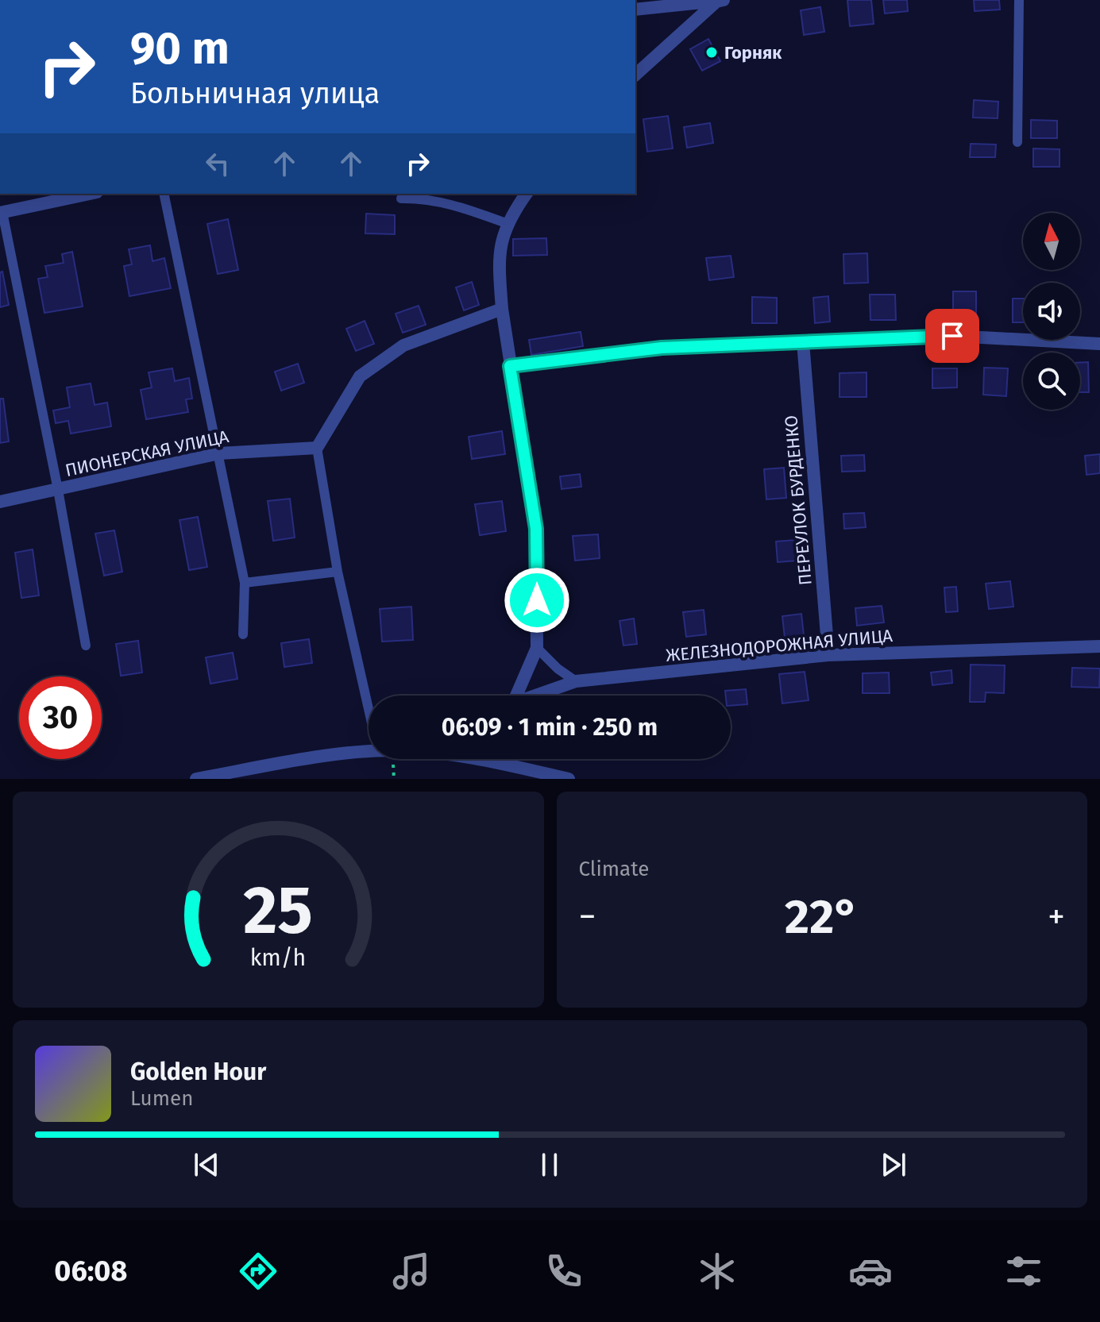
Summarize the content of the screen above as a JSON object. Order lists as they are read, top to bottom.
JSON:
{
  "streets": {
    "street": ["ПИОНЕРСКАЯ УЛИЦА", "ПЕРЕУЛОК БУРДЕНКО", "ЖЕЛЕЗНОДОРОЖНАЯ УЛИЦА"]
  },
  "crossings": [
    ["ПЕРЕУЛОК БУРДЕНКО", "ЖЕЛЕЗНОДОРОЖНАЯ УЛИЦА"]
  ],
  "places": ["Горняк"],
  "north": "top",
  "page": {
    "turn": ["90 m", "Больничная улица"],
    "limit": "30",
    "trip": "06:09 · 1 min · 250 m",
    "tile": "Climate",
    "heat": ["−", "22°", "+"],
    "song": ["Golden Hour", "Lumen"],
    "tabs": "06:08",
    "gauge": ["25", "km/h"]
  }
}
